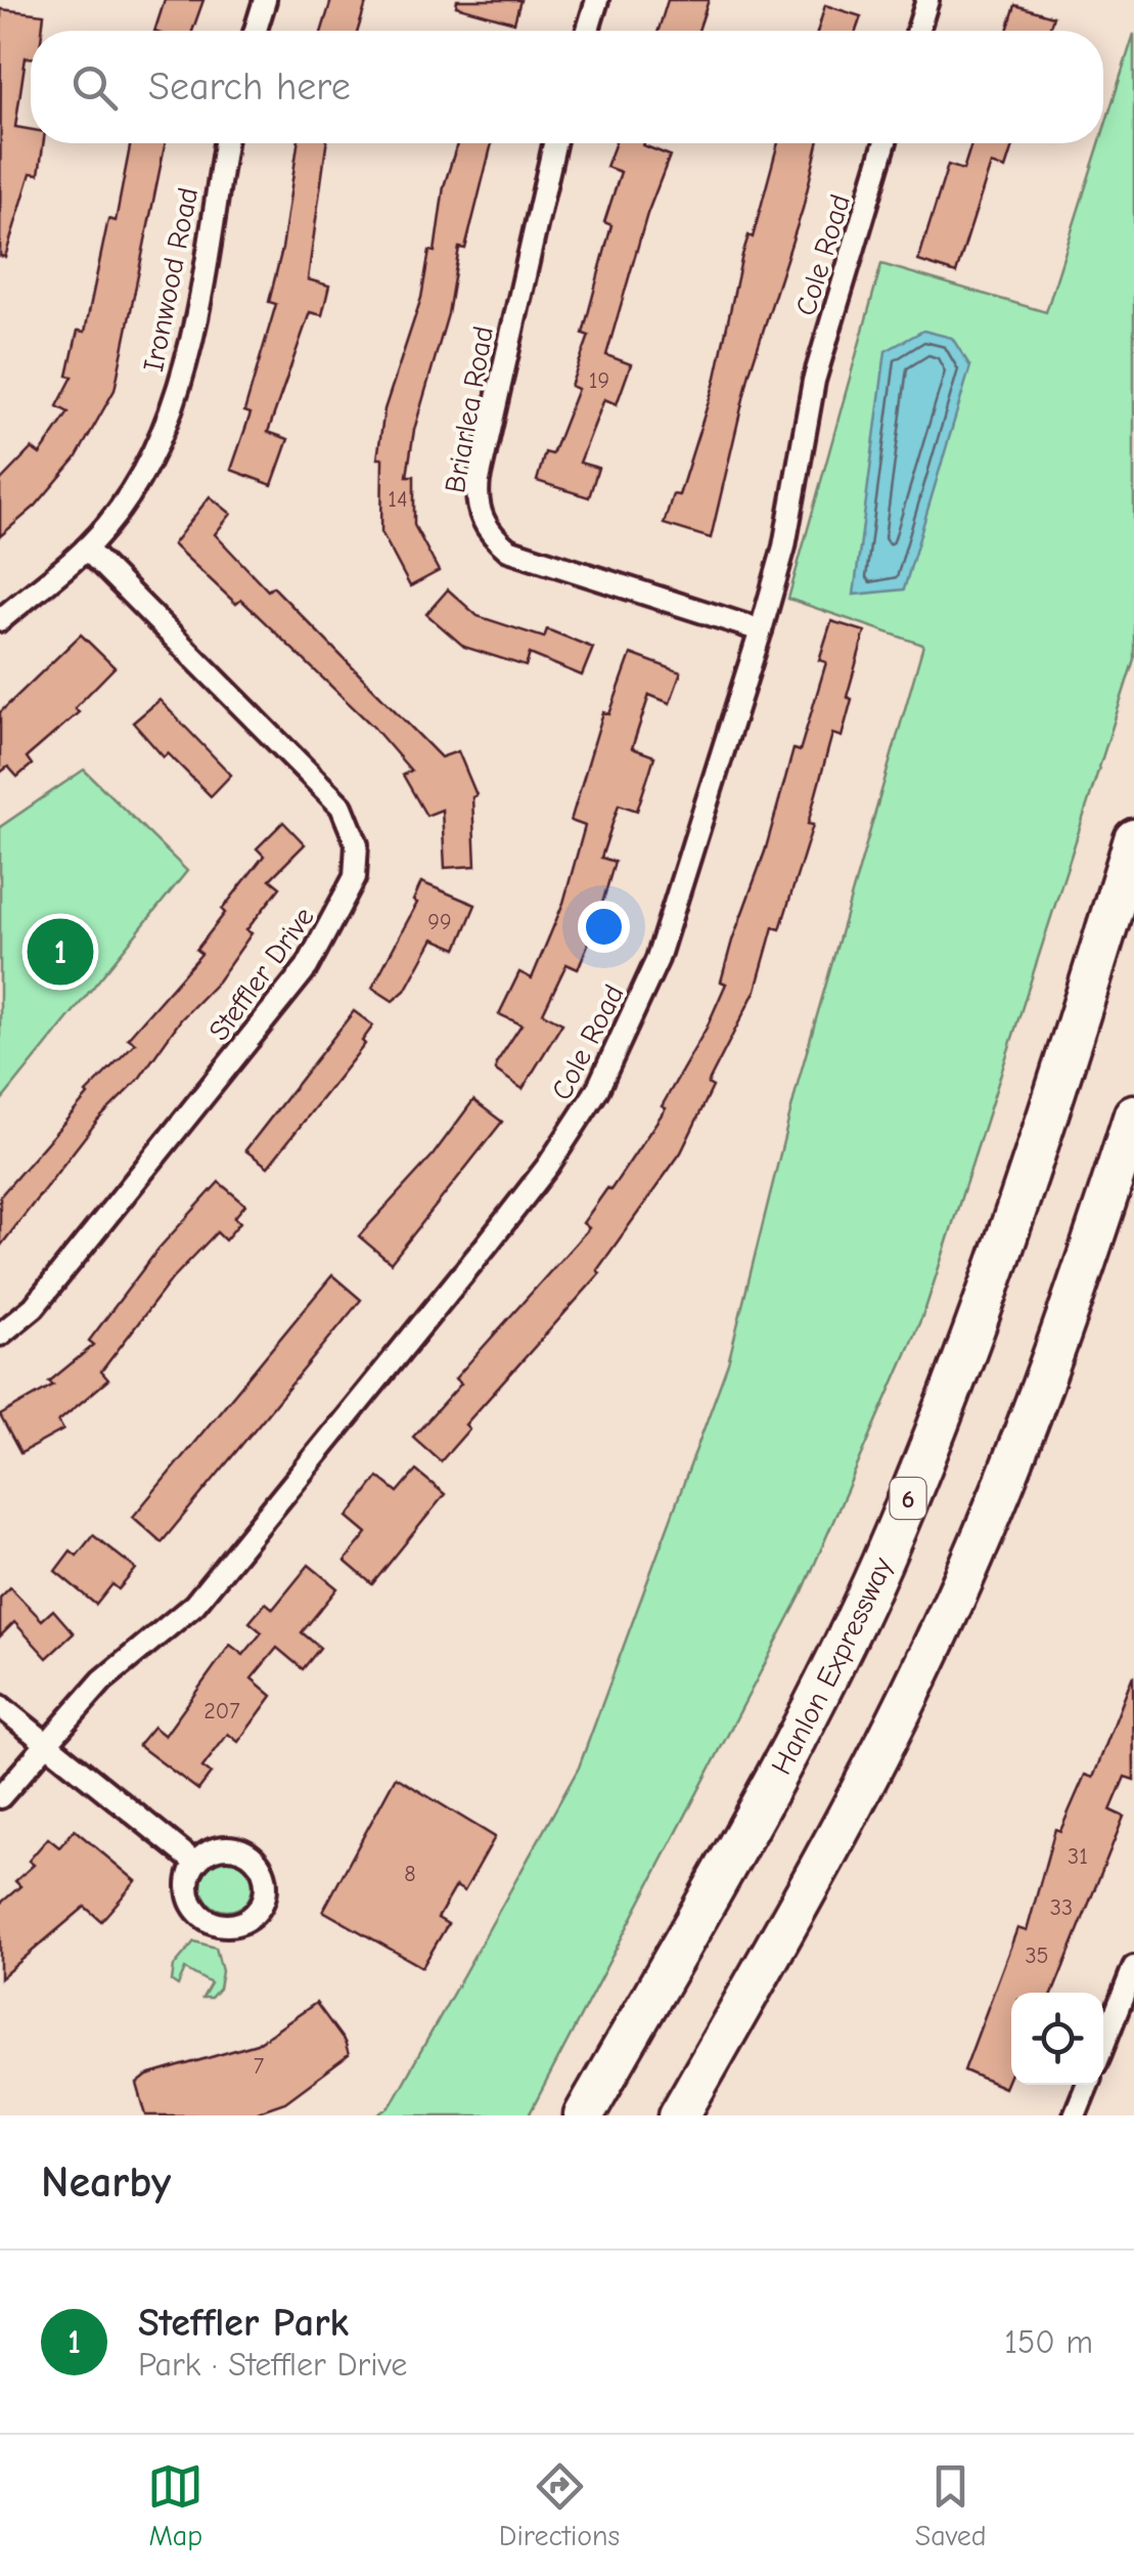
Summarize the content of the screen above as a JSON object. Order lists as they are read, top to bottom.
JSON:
{
  "streets": {
    "highway": ["6", "Hanlon Expressway"],
    "street": [
      "Cole Road",
      "Ironwood Road",
      "Briarlea Road",
      "Steffler Drive"
    ]
  },
  "crossings": [
    ["Cole Road", "Briarlea Road"],
    ["Ironwood Road", "Steffler Drive"]
  ],
  "house_numbers": [
    "19",
    "14",
    "99",
    "207",
    "31",
    "8",
    "33",
    "35",
    "7"
  ],
  "page": {
    "search": "Search here",
    "pins": "1",
    "heading": "Nearby",
    "list": [
      {
        "mark": "1",
        "name": "Steffler Park",
        "note": "Park · Steffler Drive",
        "value": "150 m"
      }
    ],
    "nav": ["Map", "Directions", "Saved"]
  }
}
